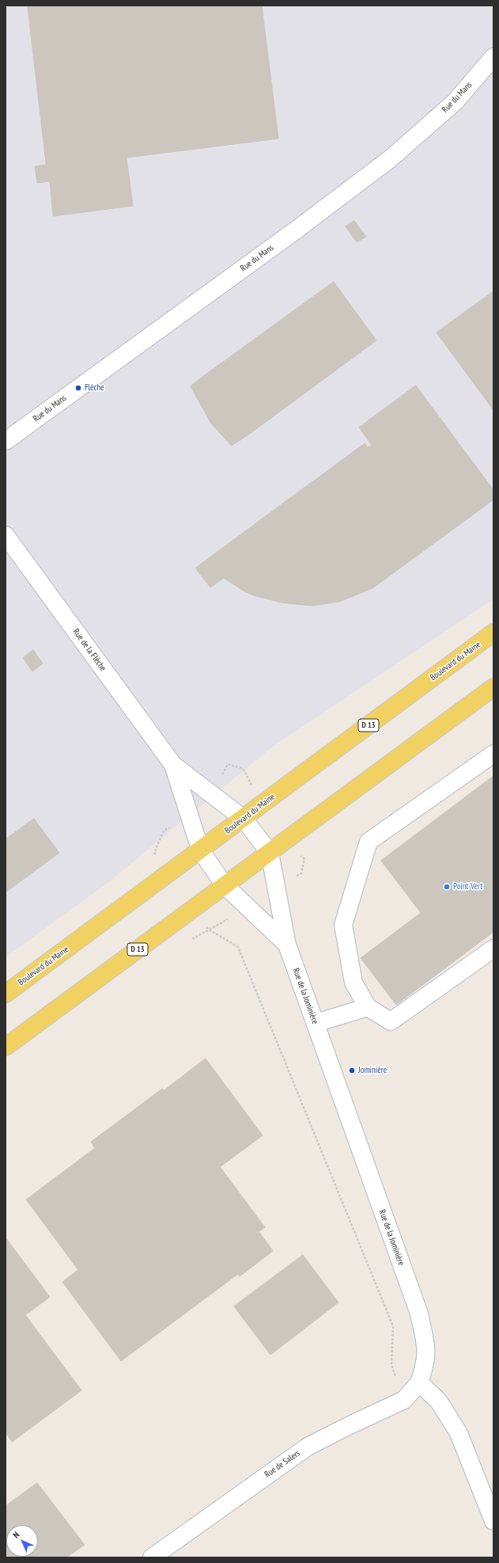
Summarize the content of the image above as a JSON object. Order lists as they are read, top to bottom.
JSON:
{
  "streets": {
    "main road": ["Boulevard du Maine", "D 13"],
    "street": [
      "Rue du Mans",
      "Rue de la Flèche",
      "Rue de la Jominière",
      "Rue de Salers"
    ]
  },
  "crossings": [
    ["D 13", "Rue de la Jominière"],
    ["Rue de la Jominière", "Rue de Salers"]
  ],
  "places": ["Flèche", "Point Vert", "Jominière"],
  "north": "top left"
}
